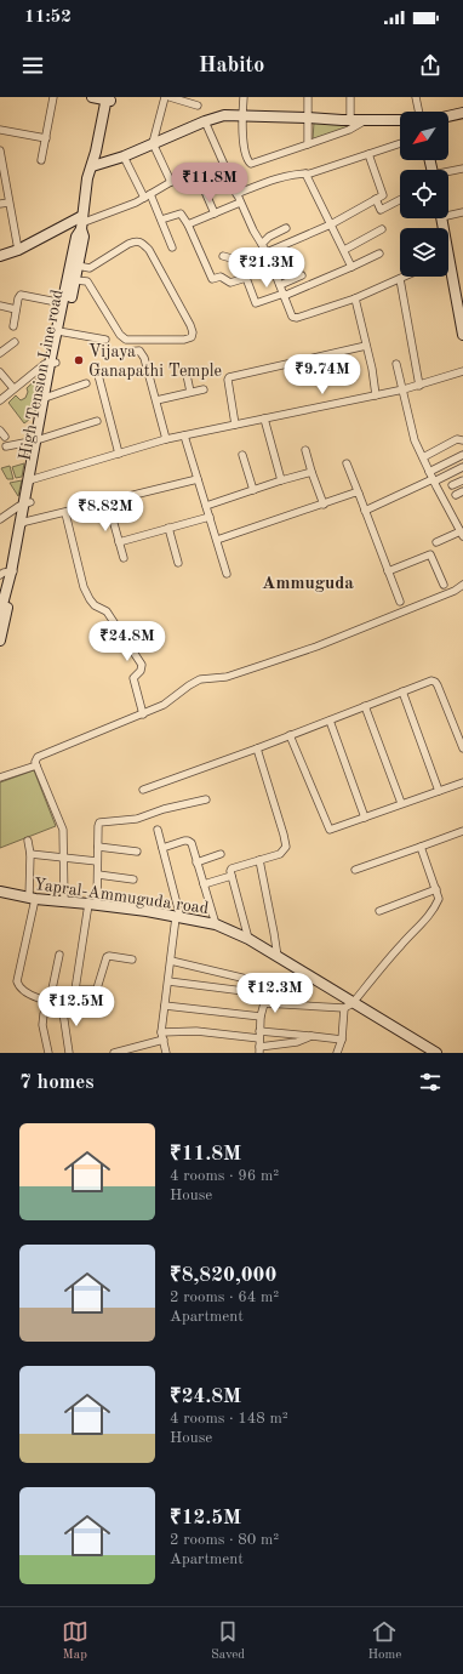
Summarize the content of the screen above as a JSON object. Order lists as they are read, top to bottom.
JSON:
{
  "streets": {
    "street": ["High Tension Line road", "Yapral-Ammuguda road"]
  },
  "districts": ["Ammuguda"],
  "places": ["Vijaya Ganapathi Temple"],
  "north": "bottom left",
  "page": {
    "status": "11:52",
    "header": "Habito",
    "price": [
      "₹11.8M",
      "₹21.3M",
      "₹9.74M",
      "₹8.82M",
      "₹24.8M",
      "₹12.3M",
      "₹12.5M"
    ],
    "heading": "7 homes",
    "list": [
      {
        "name": "₹11.8M",
        "note": "4 rooms · 96 m² · House"
      },
      {
        "name": "₹8,820,000",
        "note": "2 rooms · 64 m² · Apartment"
      },
      {
        "name": "₹24.8M",
        "note": "4 rooms · 148 m² · House"
      },
      {
        "name": "₹12.5M",
        "note": "2 rooms · 80 m² · Apartment"
      }
    ],
    "tabs": ["Map", "Saved", "Home"]
  }
}
